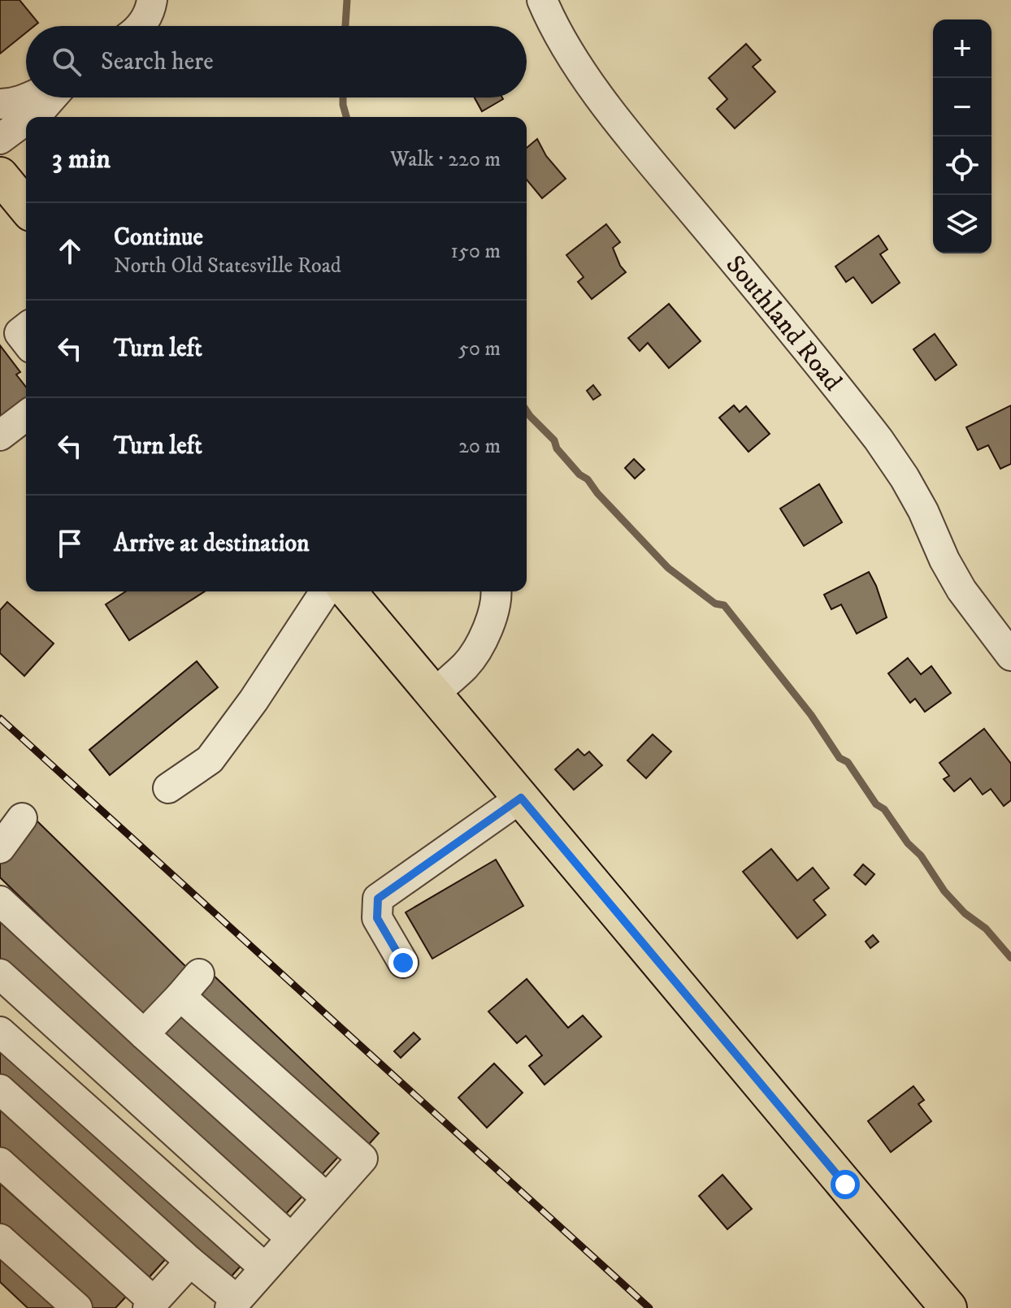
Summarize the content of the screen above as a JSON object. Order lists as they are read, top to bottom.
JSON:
{
  "streets": {
    "street": ["Southland Road"]
  },
  "page": {
    "map_buttons": ["+", "−"],
    "search": "Search here",
    "heading": ["3 min", "Walk · 220 m"],
    "list": [
      ["Continue", "North Old Statesville Road", "150 m"],
      ["Turn left", "50 m"],
      ["Turn left", "20 m"],
      "Arrive at destination"
    ]
  }
}
